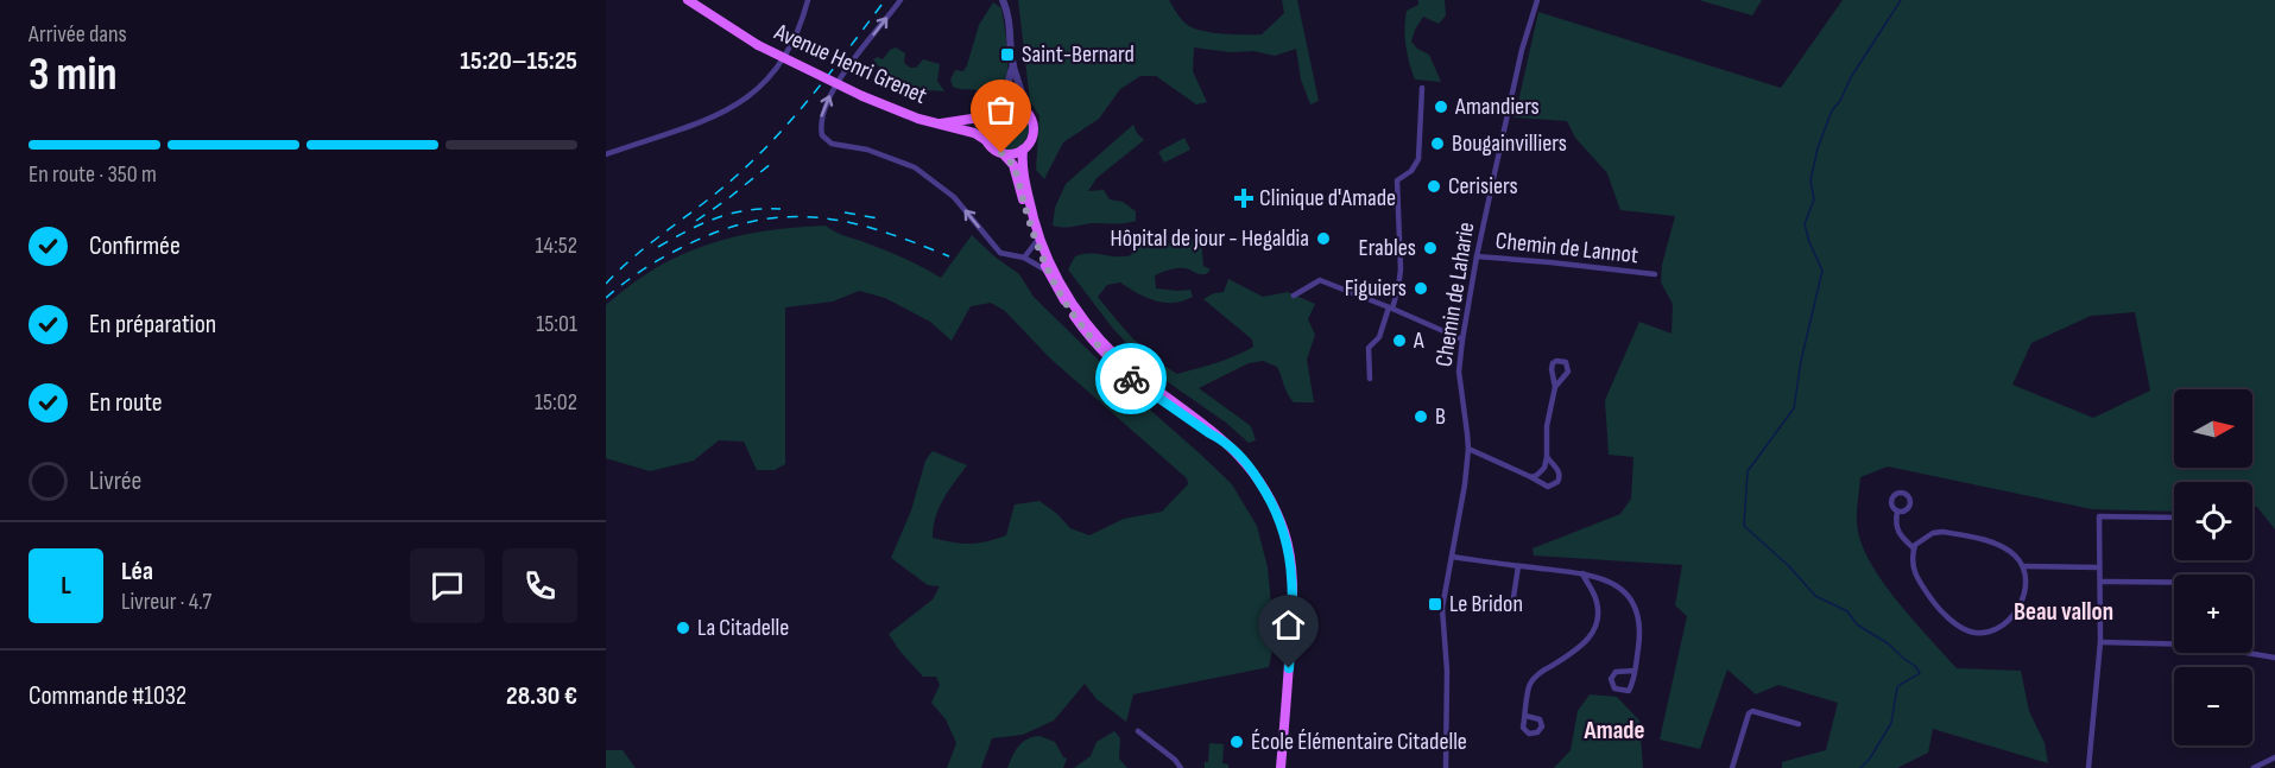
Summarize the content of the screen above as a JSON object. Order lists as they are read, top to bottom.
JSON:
{
  "streets": {
    "main road": ["Avenue Henri Grenet"],
    "street": ["Chemin de Lannot", "Chemin de Laharie"]
  },
  "crossings": [
    ["Chemin de Lannot", "Chemin de Laharie"]
  ],
  "districts": ["Beau vallon", "Amade"],
  "places": {
    "transit": ["Saint-Bernard", "Le Bridon"],
    "other": [
      "Amandiers",
      "Bougainvilliers",
      "Cerisiers",
      "Hôpital de jour - Hegaldia",
      "Erables",
      "Figuiers",
      "A",
      "B",
      "La Citadelle",
      "École Élémentaire Citadelle"
    ],
    "health": ["Clinique d'Amade"]
  },
  "north": "right",
  "page": {
    "heading": ["3 min", "Arrivée dans", "15:20–15:25"],
    "panel": [
      "Léa",
      "Livreur · 4.7",
      "Commande #1032",
      "28.30 €"
    ],
    "bar": "En route · 350 m",
    "list": [
      ["Confirmée", "14:52"],
      ["En préparation", "15:01"],
      ["En route", "15:02"],
      "Livrée"
    ],
    "map_buttons": ["+", "−"],
    "round": "L"
  }
}
